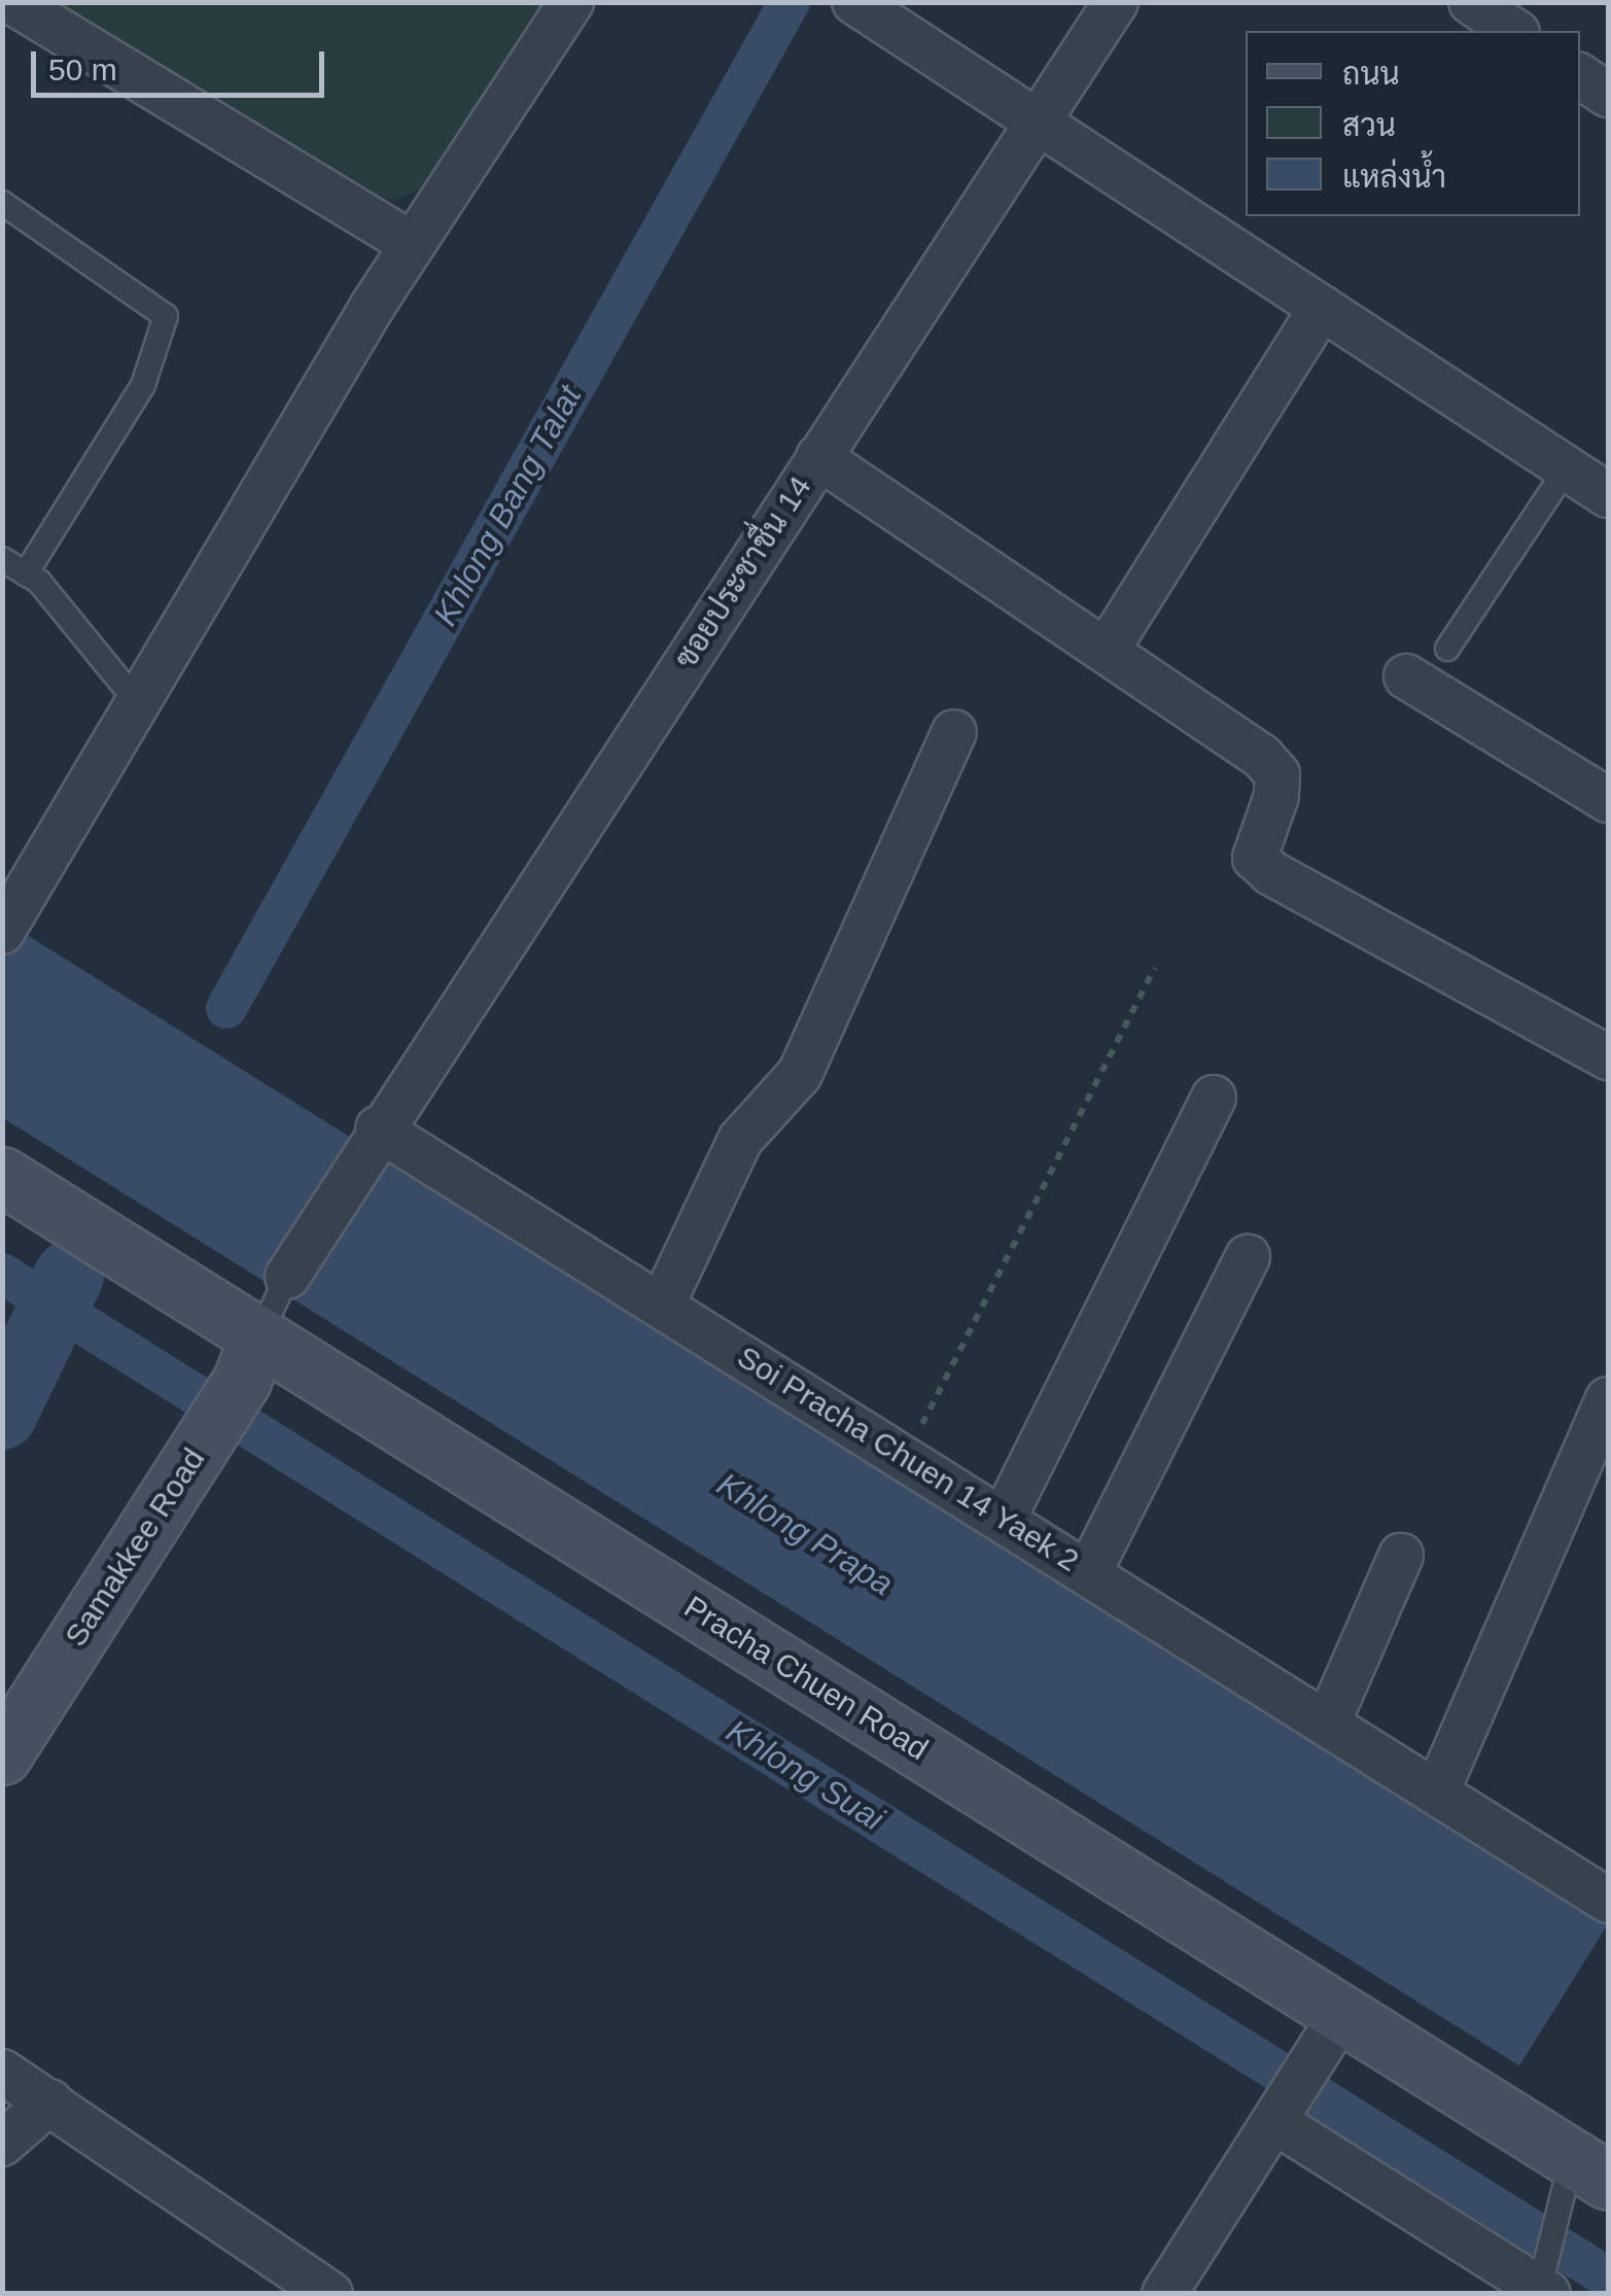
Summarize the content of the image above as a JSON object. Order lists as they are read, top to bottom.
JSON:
{
  "streets": {
    "main road": ["Samakkee Road", "Pracha Chuen Road"],
    "street": ["ซอยประชาชื่น 14", "Soi Pracha Chuen 14 Yaek 2"]
  },
  "crossings": [
    ["ซอยประชาชื่น 14", "Soi Pracha Chuen 14 Yaek 2"],
    ["Samakkee Road", "Pracha Chuen Road"]
  ],
  "water": ["Khlong Bang Talat", "Khlong Prapa", "Khlong Suai"],
  "legend": ["ถนน", "สวน", "แหล่งน้ำ"],
  "scale_bar": "50 m"
}
